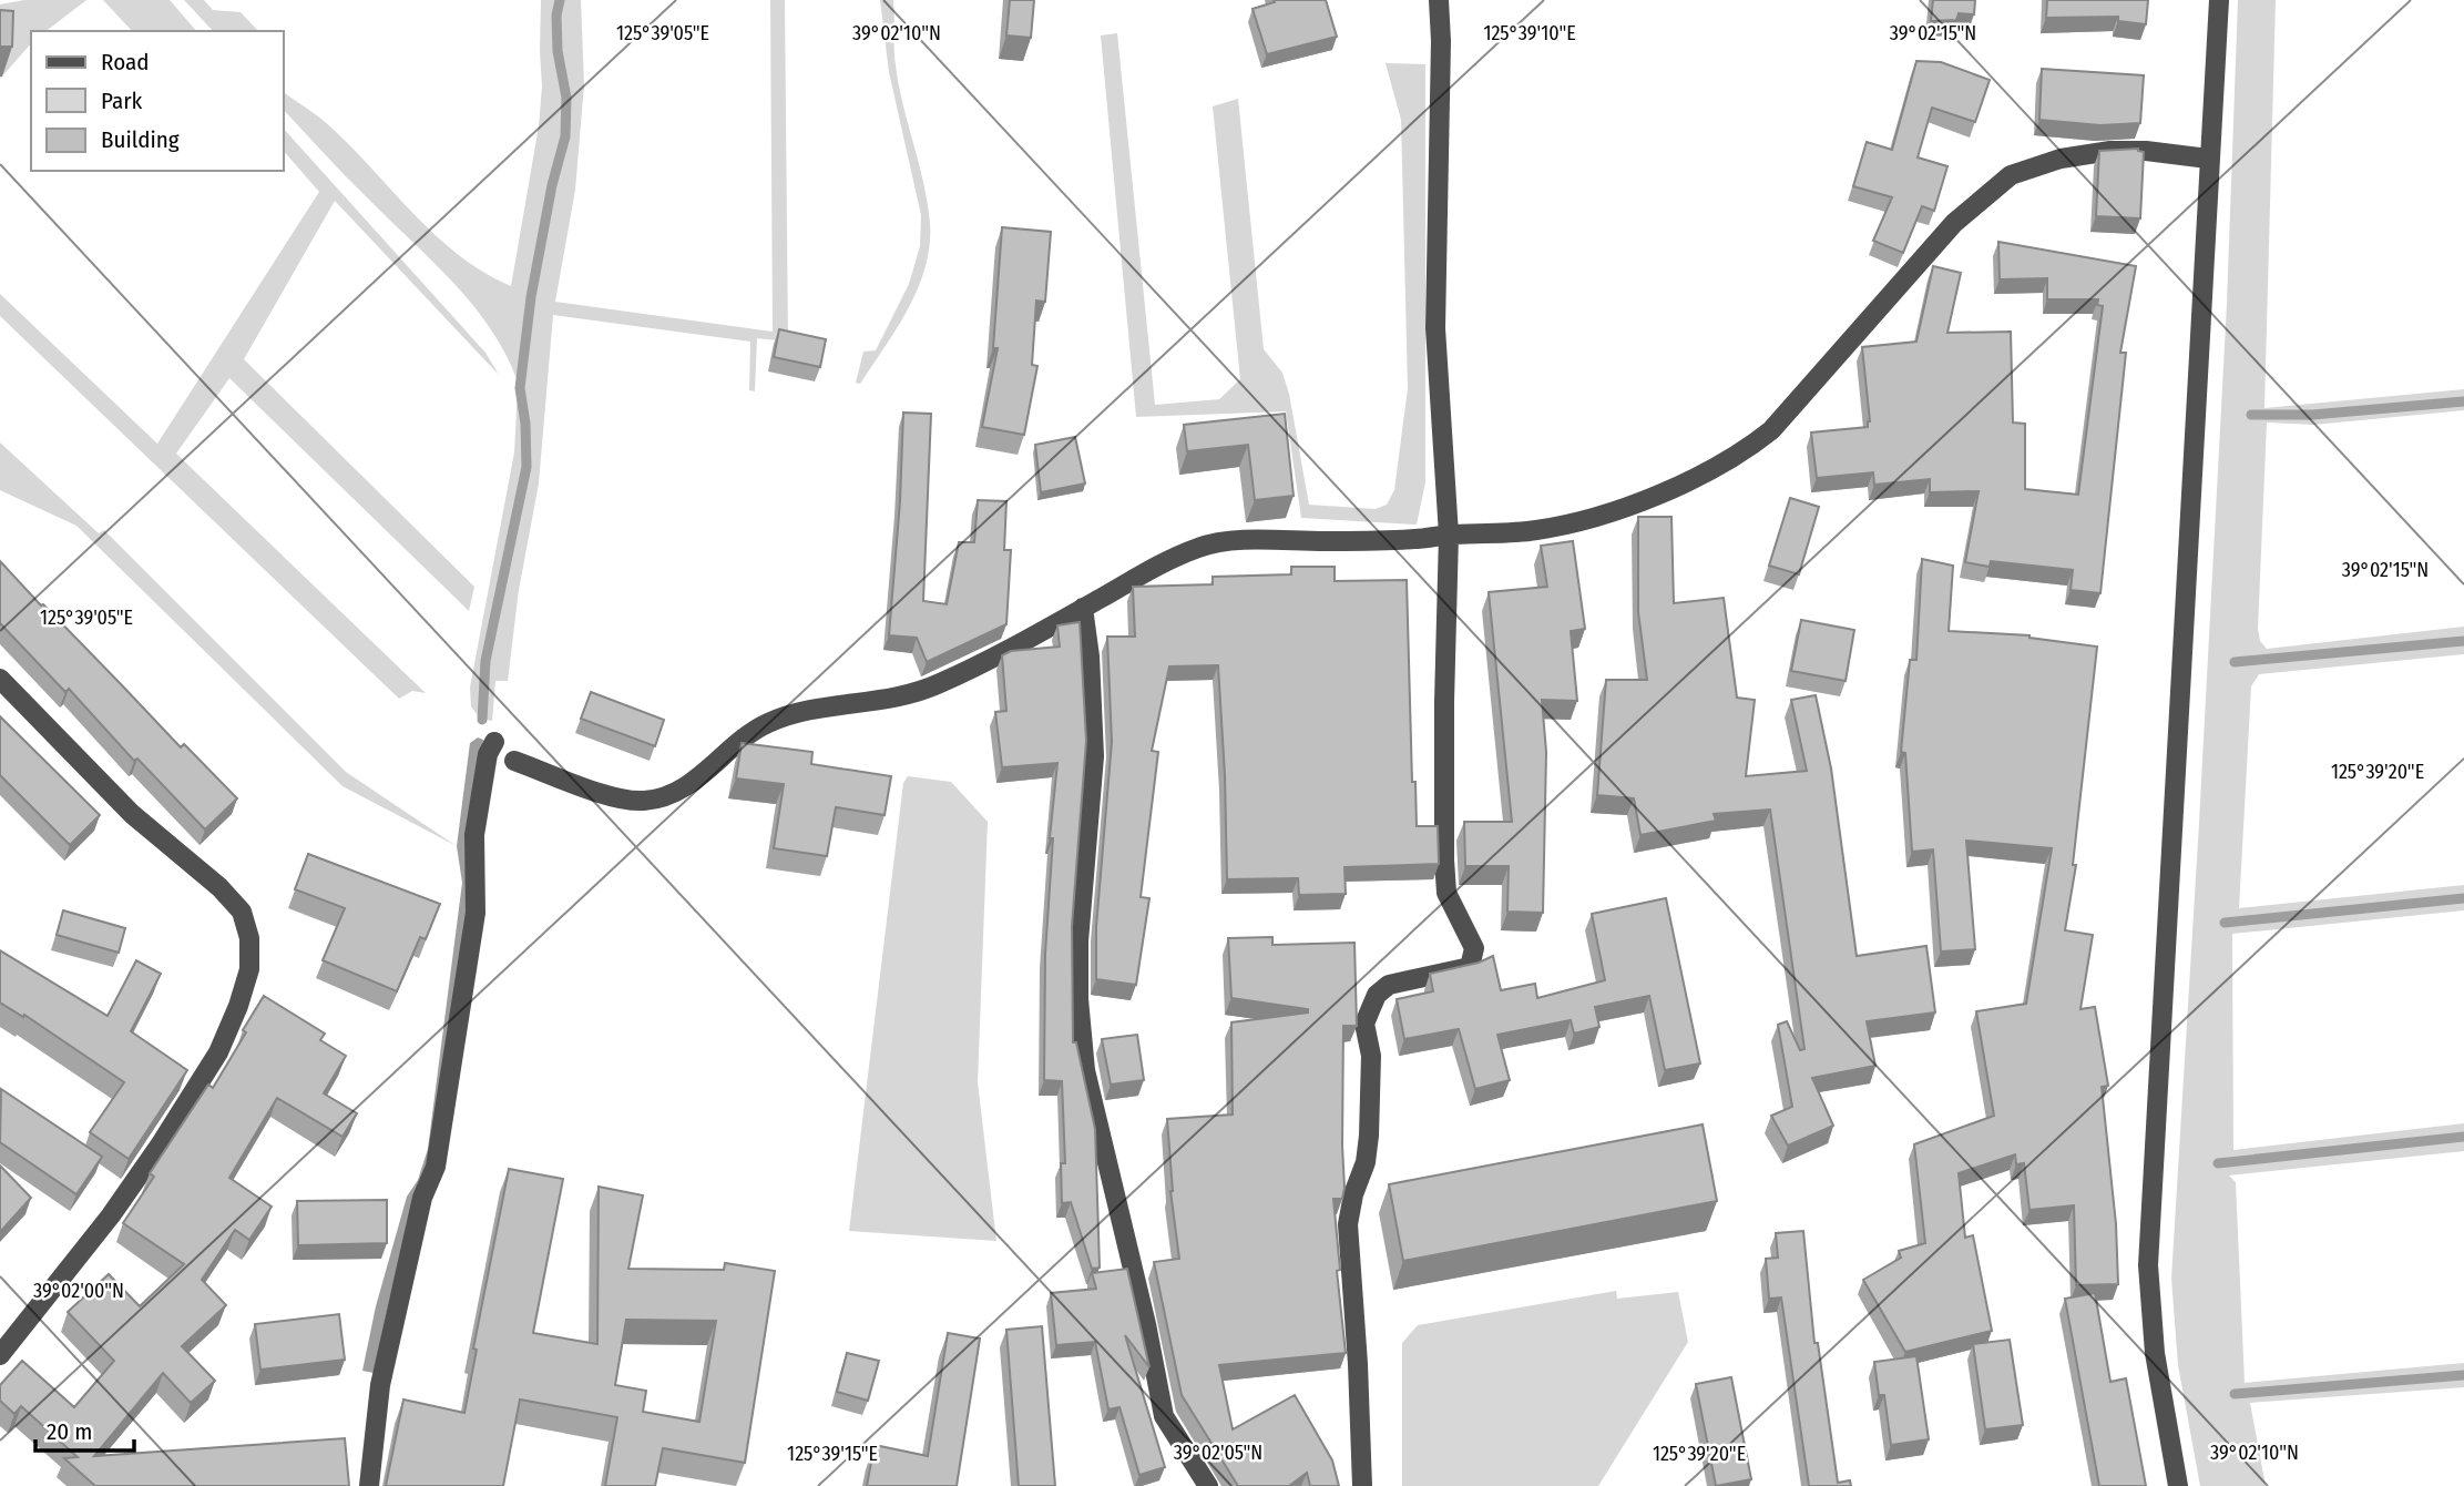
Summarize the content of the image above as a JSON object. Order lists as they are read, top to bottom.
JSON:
{
  "legend": ["Road", "Park", "Building"],
  "scale_bar": "20 m",
  "coordinates": [
    "125°39'05\"E",
    "125°39'10\"E",
    "39°02'15\"N",
    "39°02'10\"N",
    "125°39'20\"E",
    "39°02'00\"N",
    "39°02'05\"N",
    "125°39'15\"E"
  ]
}
